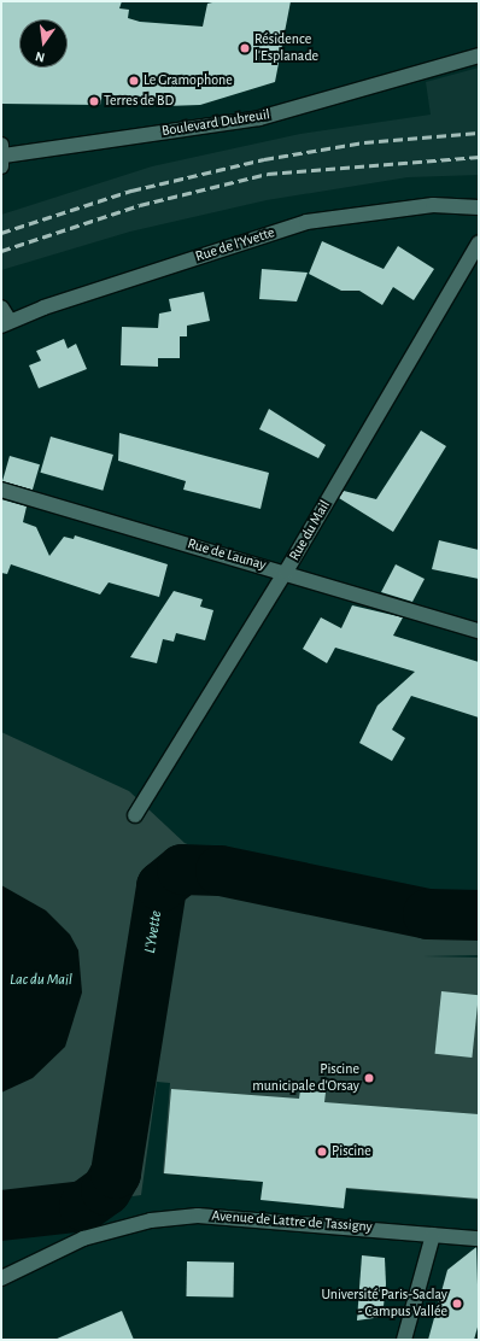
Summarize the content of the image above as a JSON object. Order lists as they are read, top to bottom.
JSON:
{
  "streets": {
    "street": [
      "Boulevard Dubreuil",
      "Rue de l'Yvette",
      "Rue du Mail",
      "Rue de Launay",
      "Avenue de Lattre de Tassigny"
    ]
  },
  "crossings": [
    ["Rue du Mail", "Rue de Launay"]
  ],
  "water": ["L'Yvette", "Lac du Mail"],
  "places": [
    "Résidence l'Esplanade",
    "Le Gramophone",
    "Terres de BD",
    "Piscine municipale d'Orsay",
    "Piscine",
    "Université Paris-Saclay - Campus Vallée"
  ],
  "north": "bottom"
}
